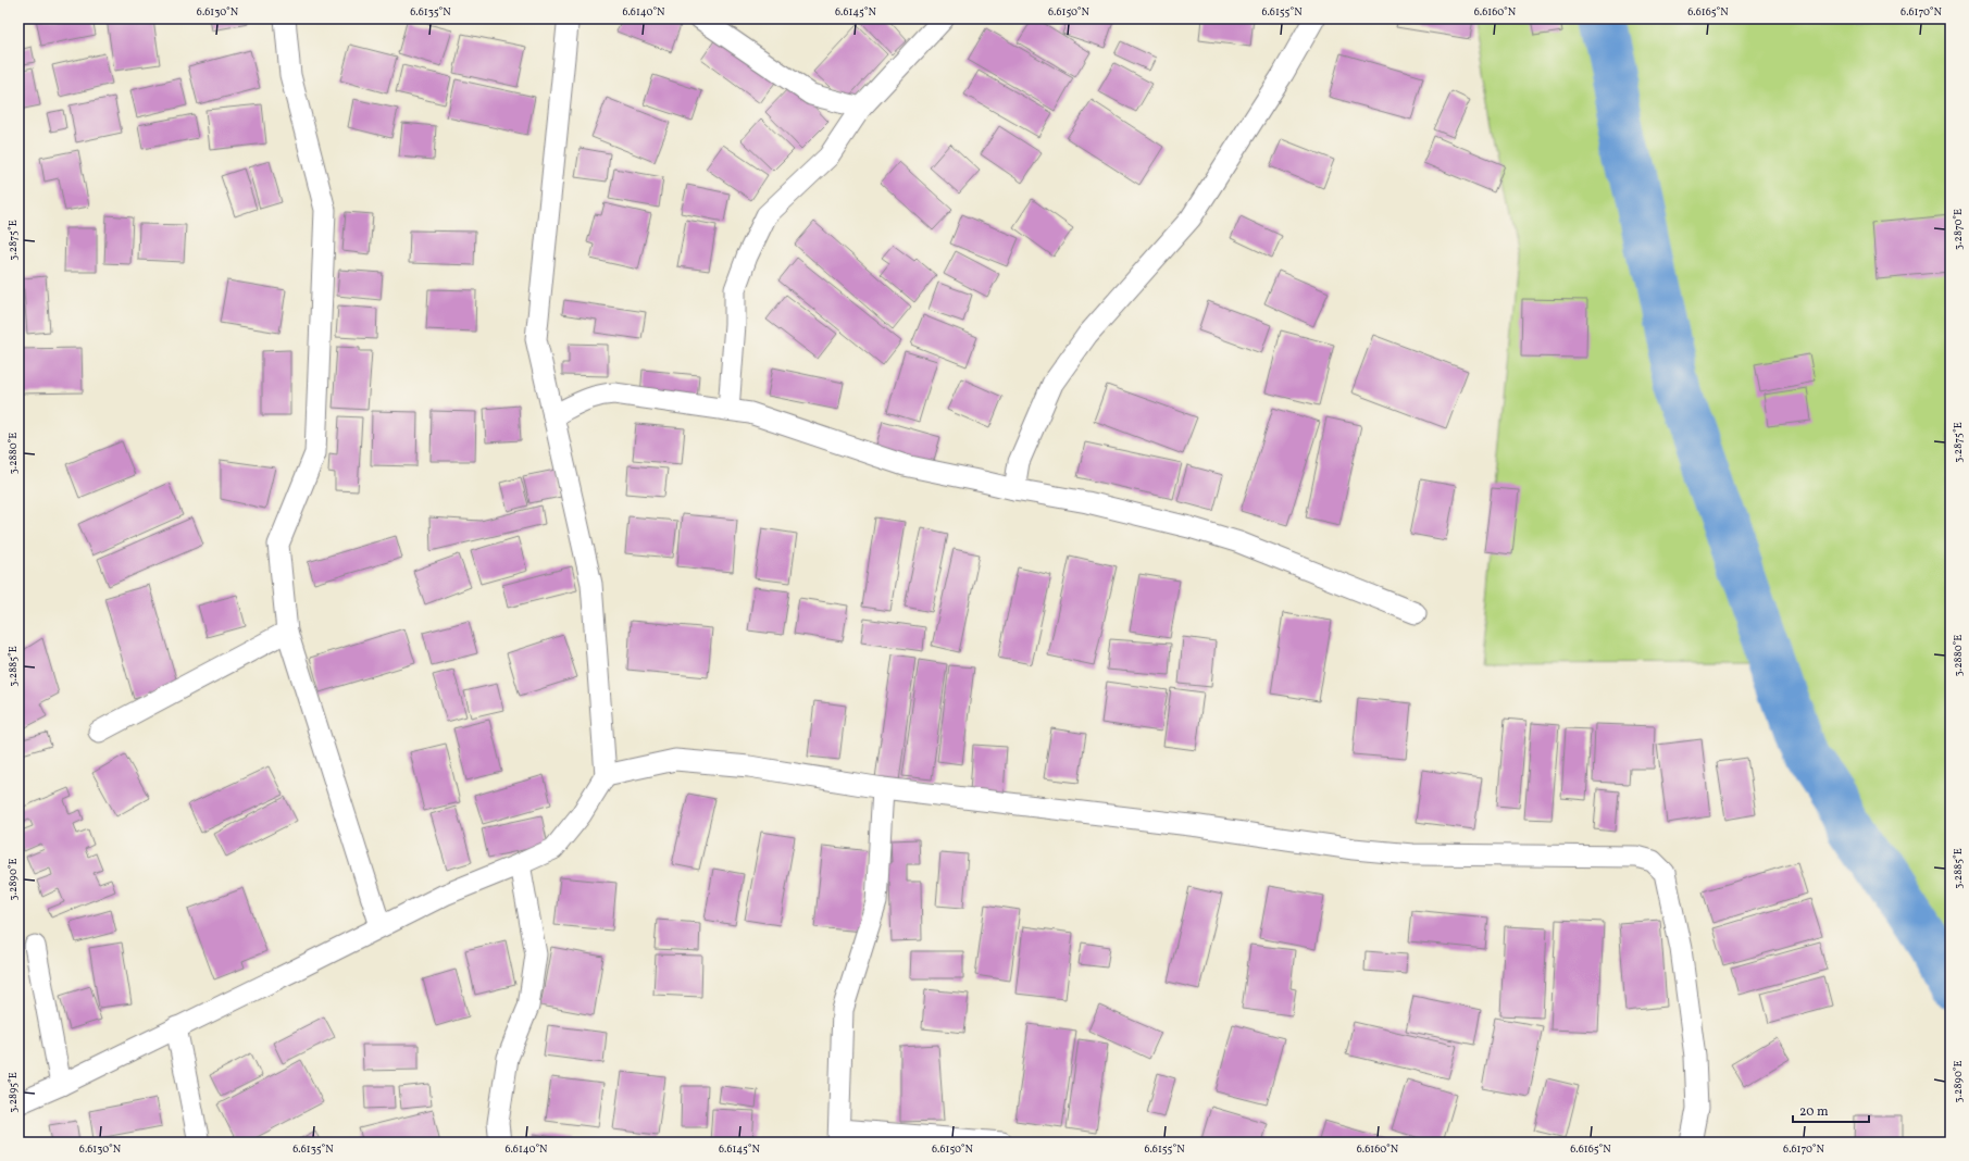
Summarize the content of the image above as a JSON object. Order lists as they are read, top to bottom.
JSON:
{
  "scale_bar": "20 m",
  "coordinates": [
    "6.6130°N",
    "6.6135°N",
    "6.6140°N",
    "6.6145°N",
    "6.6150°N",
    "6.6155°N",
    "6.6160°N",
    "6.6165°N",
    "6.6170°N",
    "3.2870°E",
    "3.2875°E",
    "3.2880°E",
    "3.2885°E",
    "3.2890°E",
    "3.2895°E"
  ]
}
